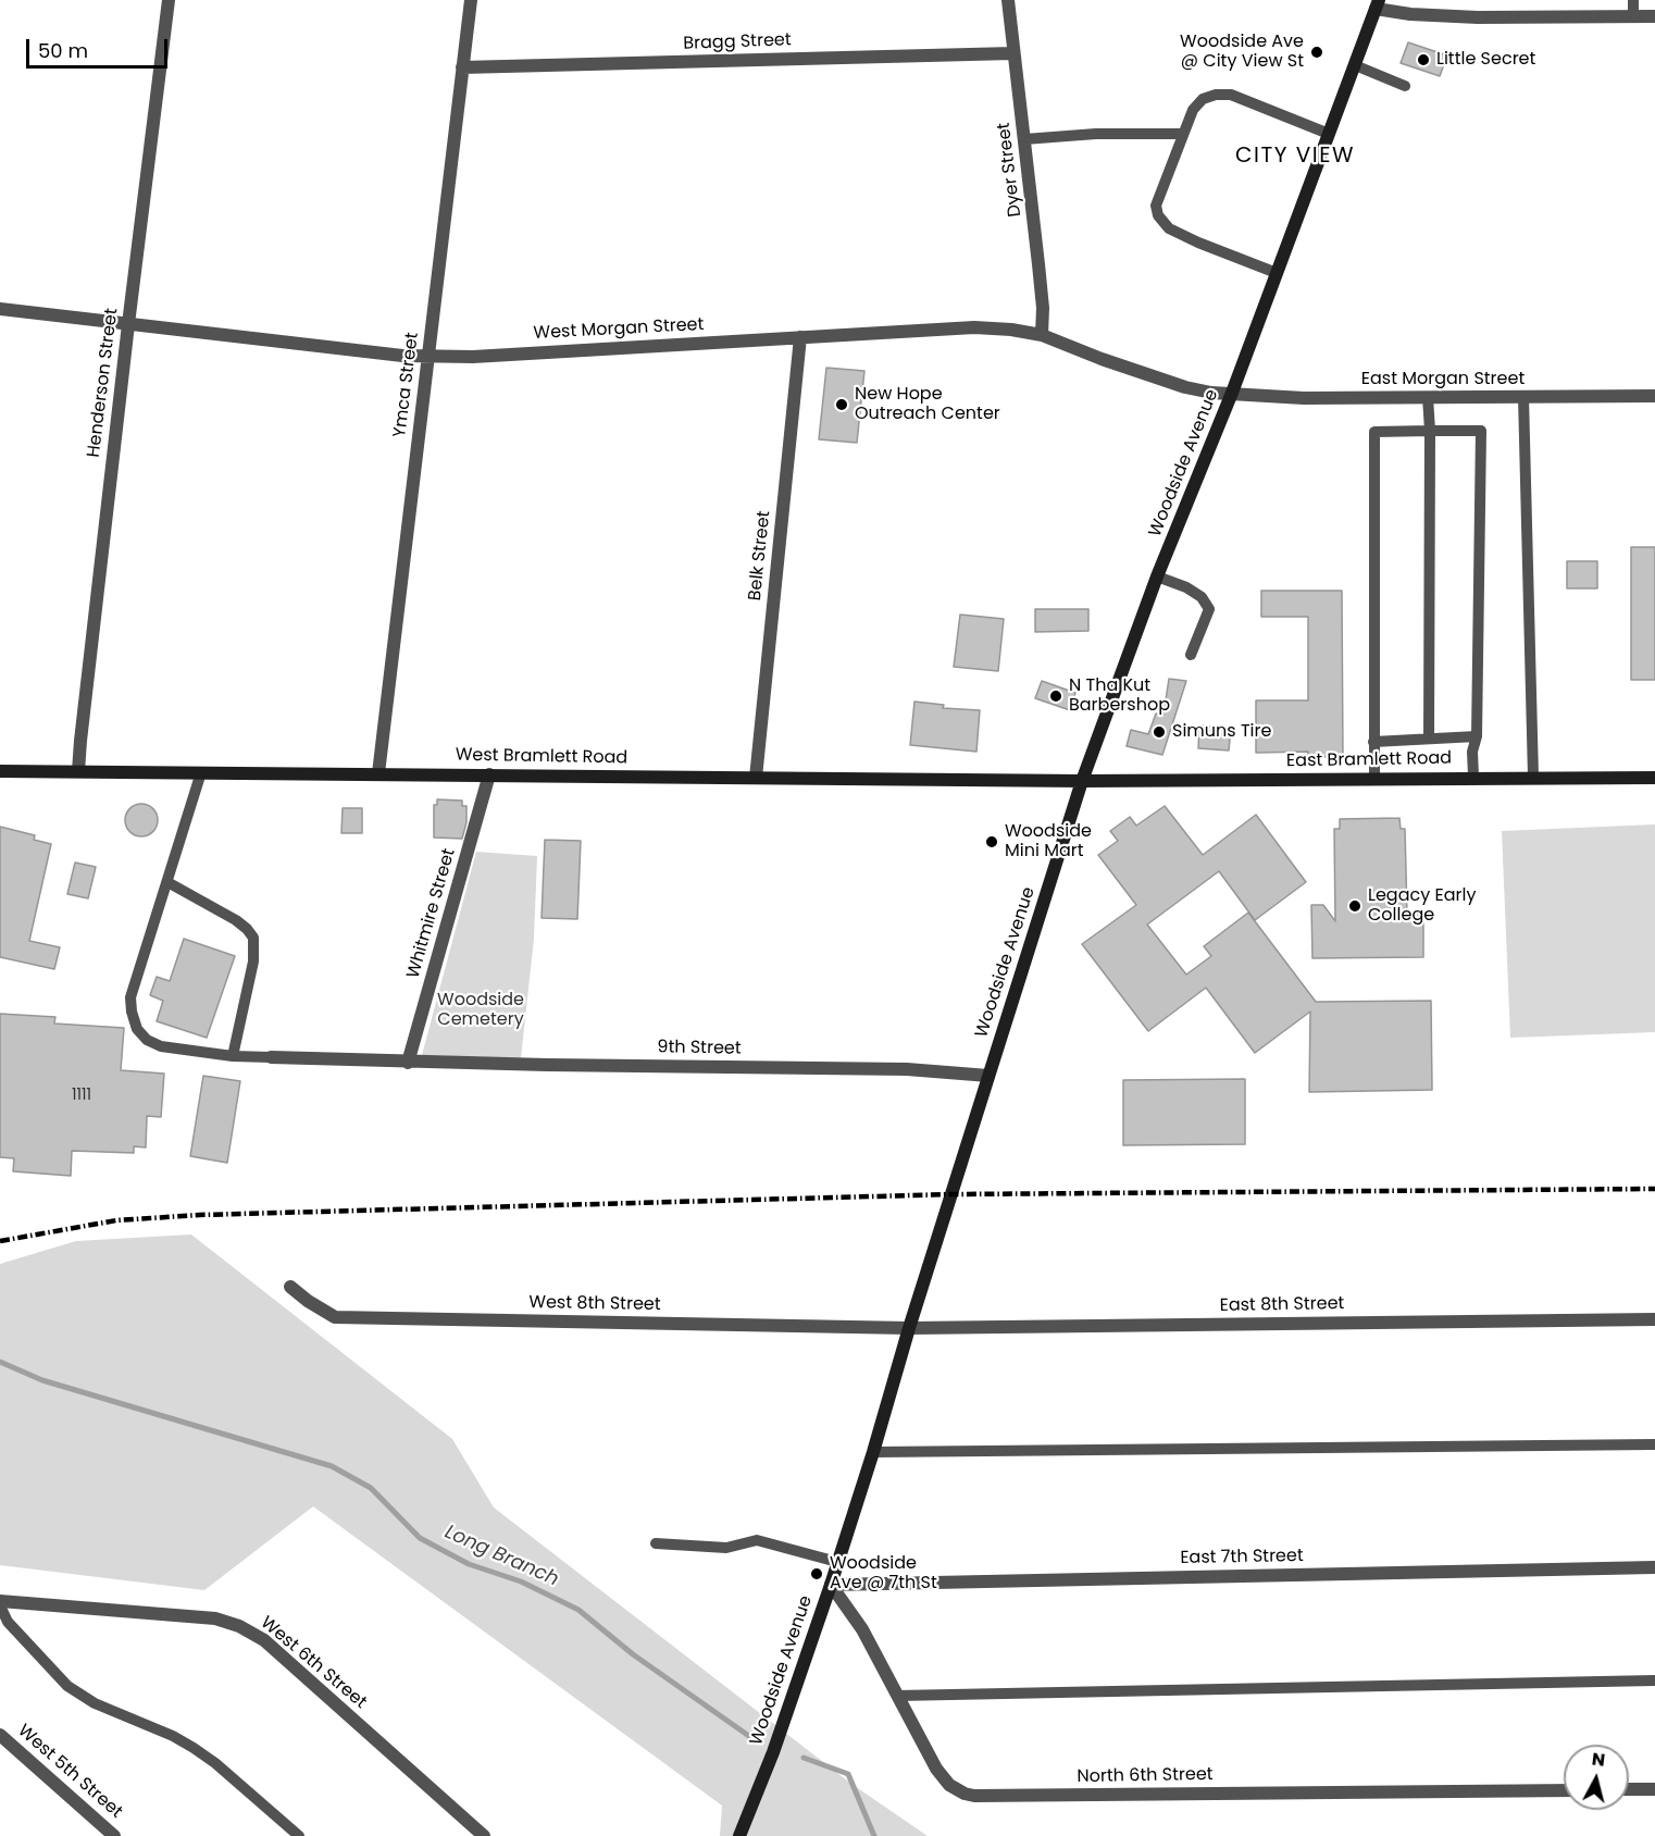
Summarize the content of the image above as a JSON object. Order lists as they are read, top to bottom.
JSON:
{
  "streets": {
    "street": [
      "Bragg Street",
      "Dyer Street",
      "West Morgan Street",
      "East Morgan Street",
      "Henderson Street",
      "Ymca Street",
      "Woodside Avenue",
      "Belk Street",
      "West Bramlett Road",
      "East Bramlett Road",
      "Whitmire Street",
      "9th Street",
      "West 8th Street",
      "East 8th Street",
      "East 7th Street",
      "West 6th Street",
      "West 5th Street",
      "North 6th Street"
    ]
  },
  "crossings": [
    ["Bragg Street", "Dyer Street"],
    ["Bragg Street", "Ymca Street"],
    ["Dyer Street", "West Morgan Street"],
    ["West Morgan Street", "East Morgan Street"],
    ["West Morgan Street", "Henderson Street"],
    ["West Morgan Street", "Ymca Street"],
    ["West Morgan Street", "Woodside Avenue"],
    ["West Morgan Street", "Belk Street"],
    ["East Morgan Street", "Woodside Avenue"],
    ["Henderson Street", "West Bramlett Road"],
    ["Ymca Street", "West Bramlett Road"],
    ["Woodside Avenue", "West Bramlett Road"],
    ["Woodside Avenue", "East Bramlett Road"],
    ["Woodside Avenue", "9th Street"],
    ["Woodside Avenue", "West 8th Street"],
    ["Woodside Avenue", "East 8th Street"],
    ["Woodside Avenue", "East 7th Street"],
    ["Woodside Avenue", "North 6th Street"],
    ["Belk Street", "West Bramlett Road"],
    ["West Bramlett Road", "East Bramlett Road"],
    ["West Bramlett Road", "Whitmire Street"],
    ["Whitmire Street", "9th Street"],
    ["West 8th Street", "East 8th Street"],
    ["East 7th Street", "North 6th Street"]
  ],
  "districts": ["CITY VIEW"],
  "water": ["Long Branch"],
  "parks": ["Woodside Cemetery"],
  "places": [
    "Woodside Ave @ City View St",
    "Little Secret",
    "New Hope Outreach Center",
    "N Tha Kut Barbershop",
    "Simuns Tire",
    "Woodside Mini Mart",
    "Legacy Early College",
    "Woodside Ave @ 7th St"
  ],
  "house_numbers": ["1111"],
  "scale_bar": "50 m",
  "north": "top"
}
